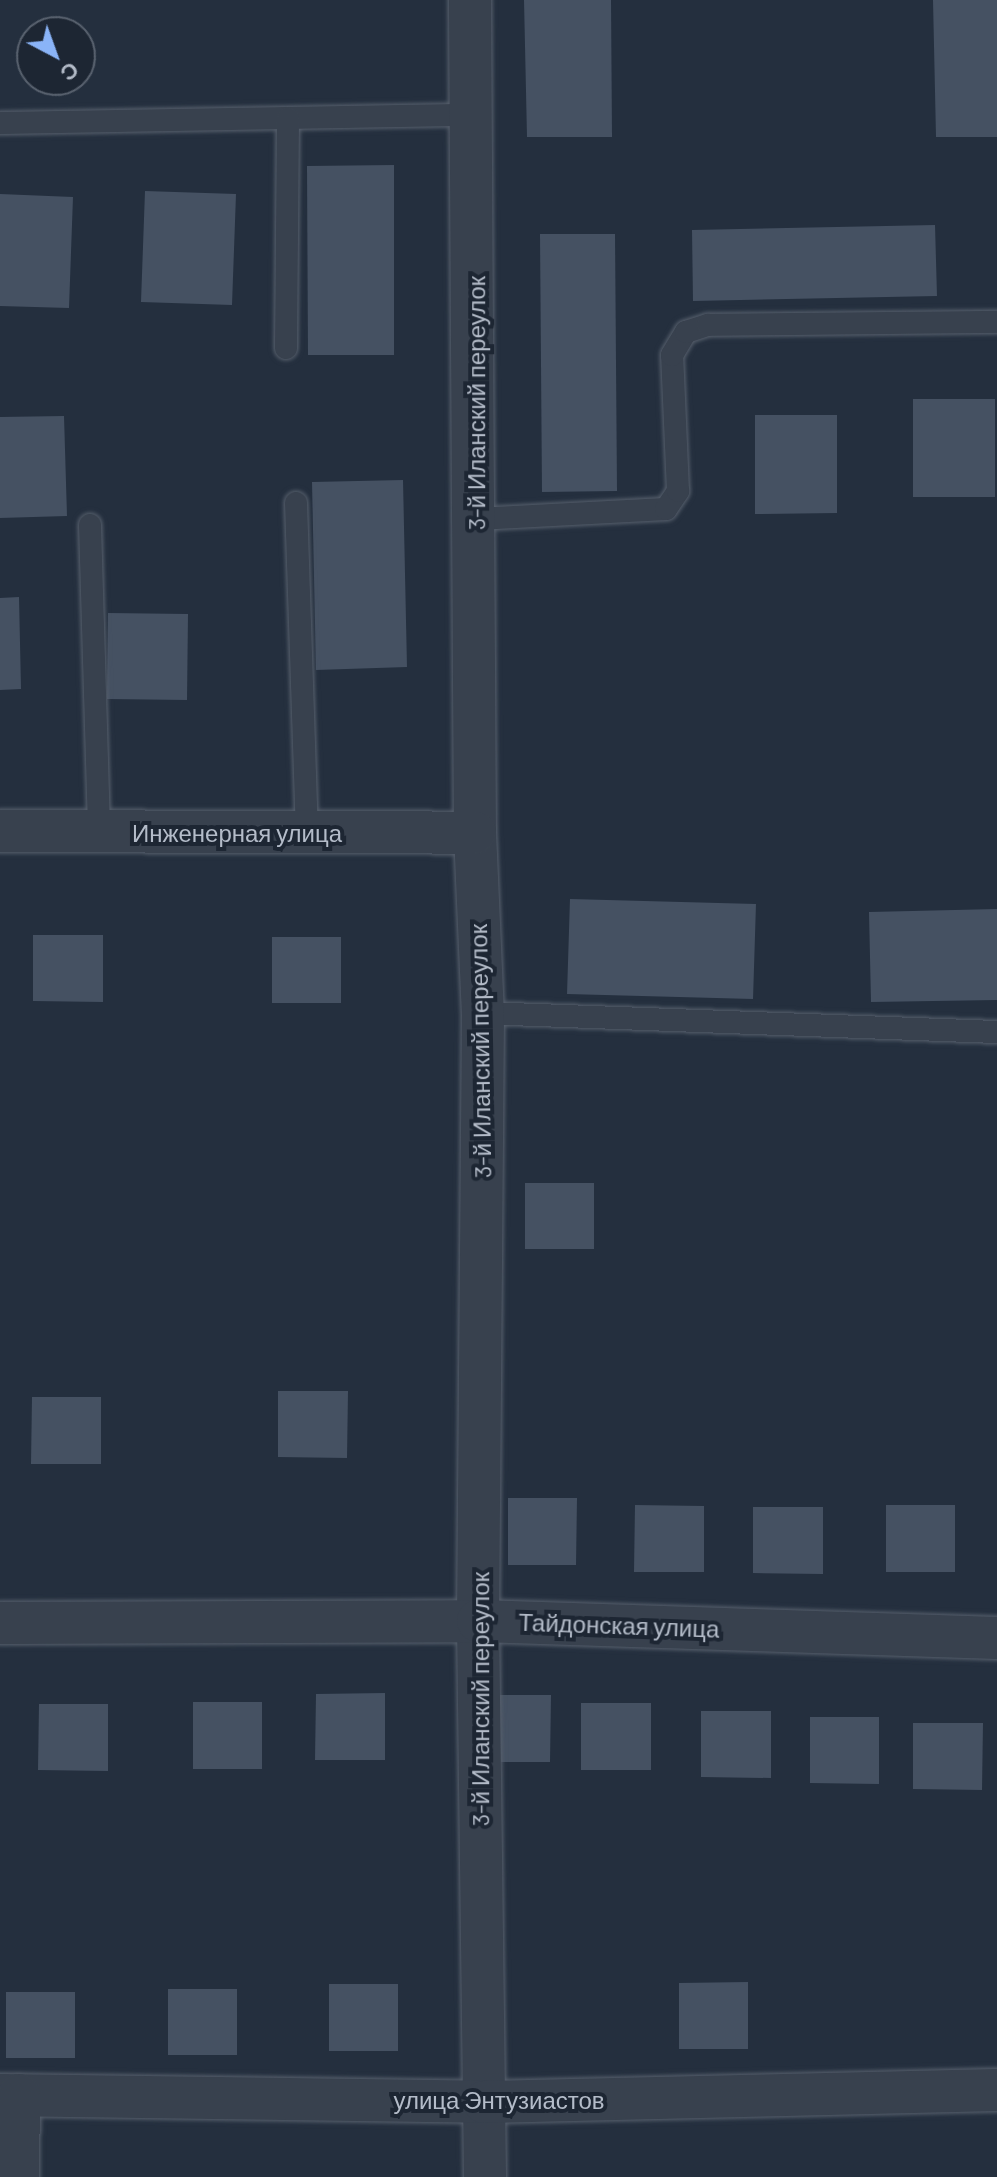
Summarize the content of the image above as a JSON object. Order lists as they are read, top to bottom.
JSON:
{
  "streets": {
    "street": [
      "3-й Иланский переулок",
      "Инженерная улица",
      "Тайдонская улица",
      "улица Энтузиастов"
    ]
  },
  "crossings": [
    ["3-й Иланский переулок", "Инженерная улица"],
    ["3-й Иланский переулок", "Тайдонская улица"],
    ["3-й Иланский переулок", "улица Энтузиастов"]
  ],
  "north": "bottom right"
}
